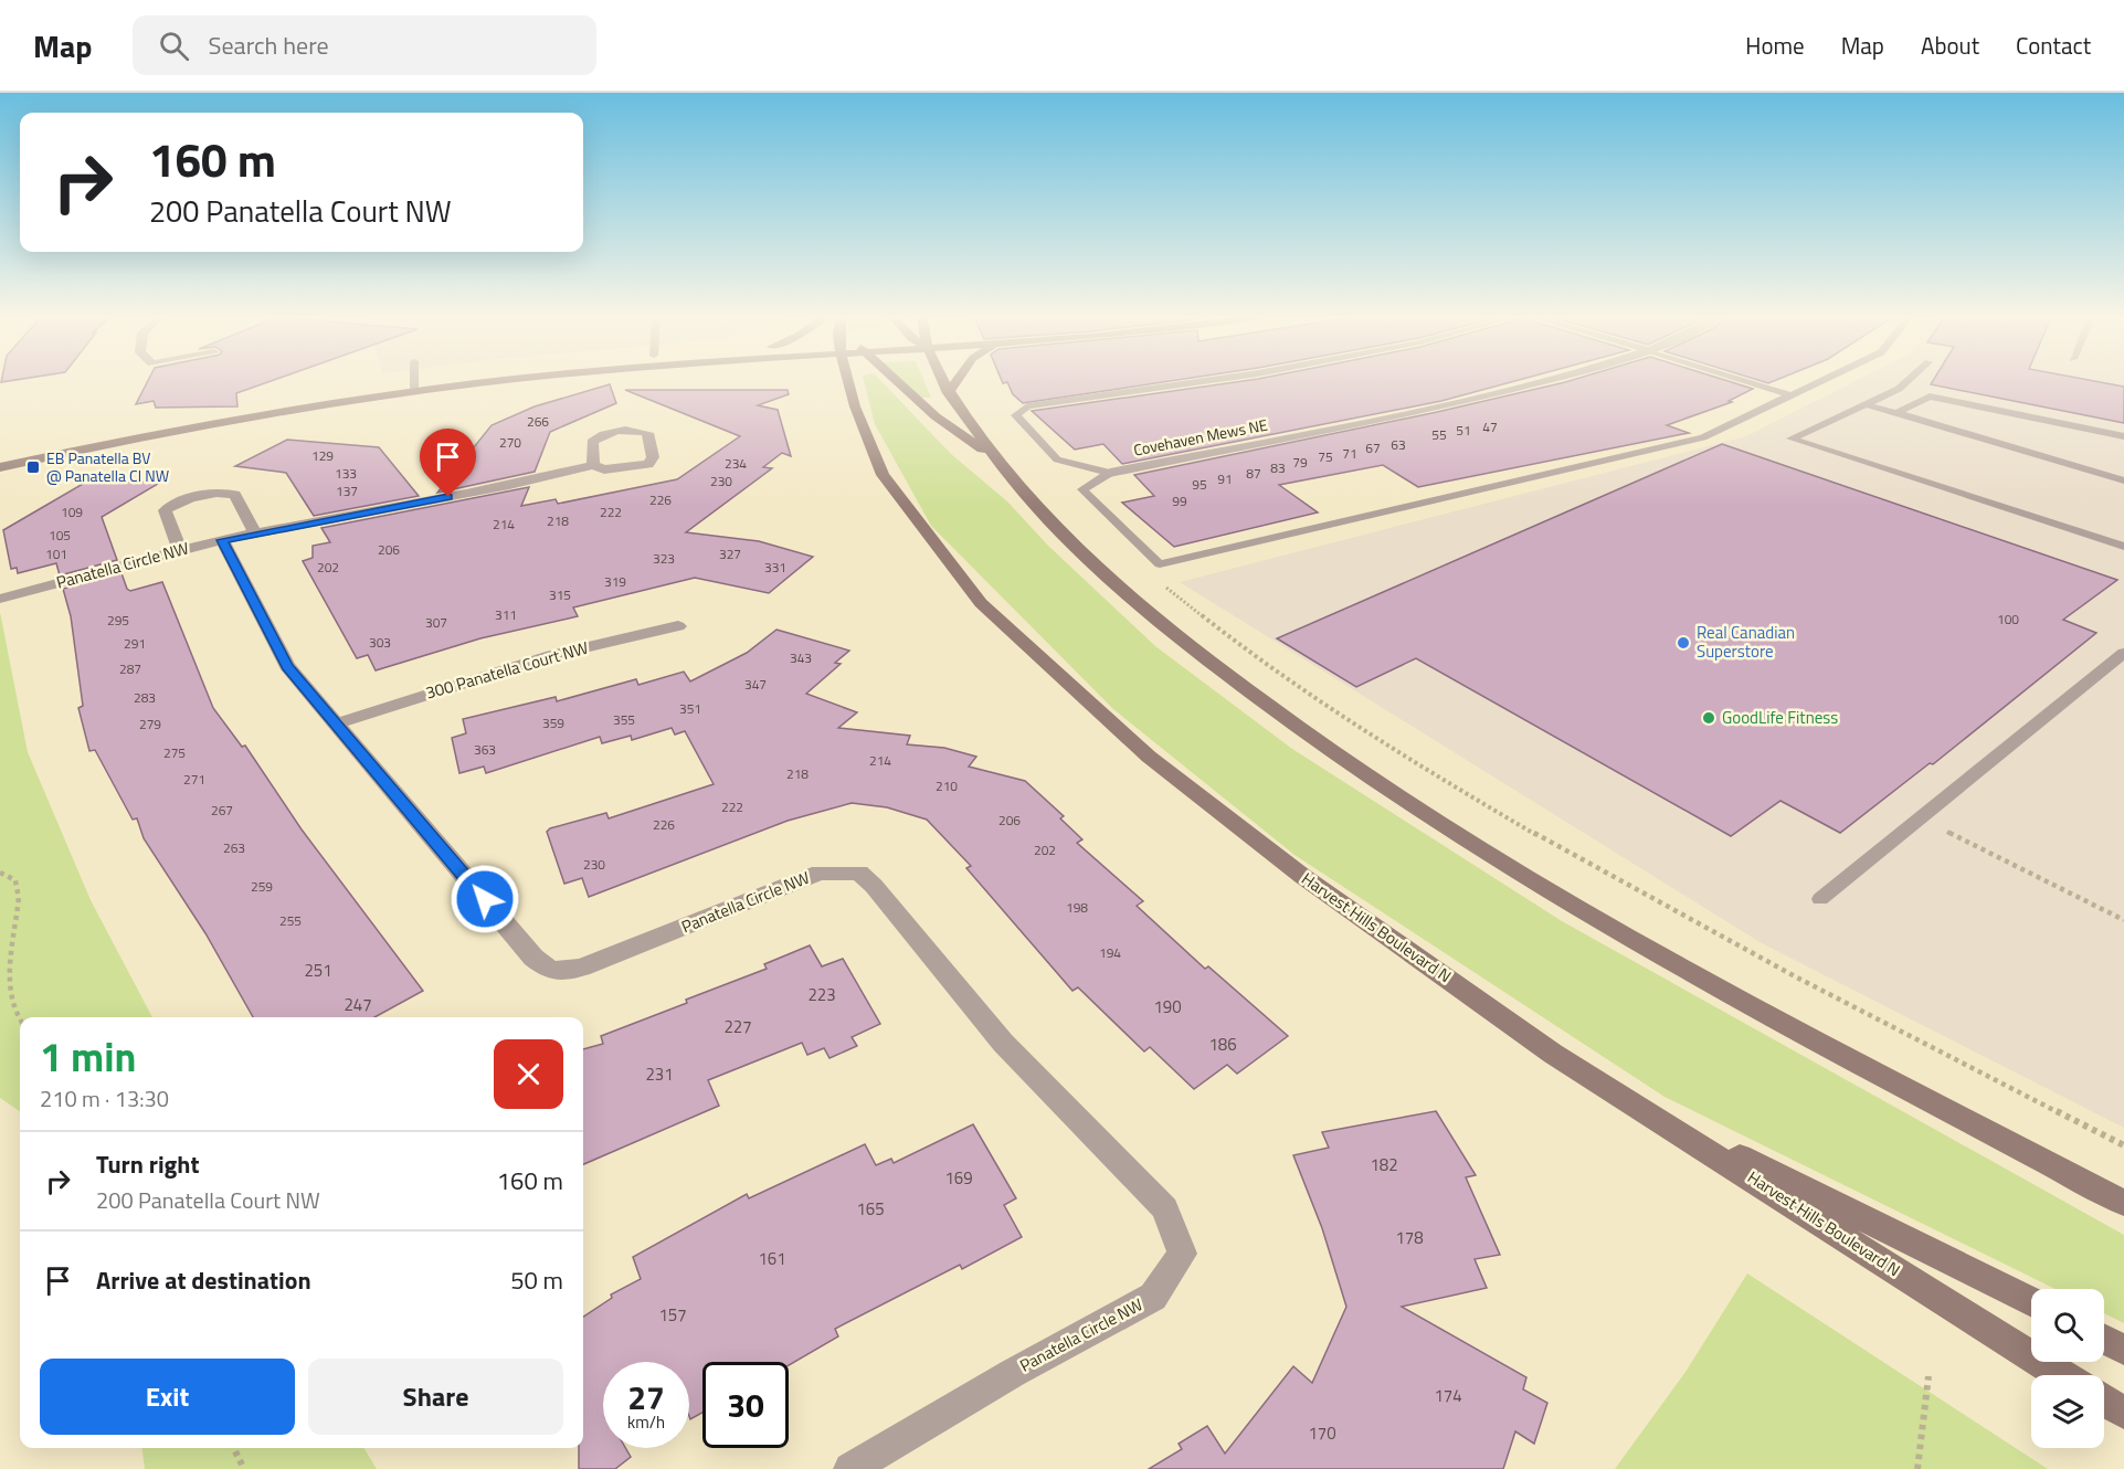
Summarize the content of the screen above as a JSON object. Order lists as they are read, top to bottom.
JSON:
{
  "streets": {
    "main road": ["Harvest Hills Boulevard N"],
    "street": ["Covehaven Mews NE", "Panatella Circle NW", "300 Panatella Court NW"]
  },
  "crossings": [
    ["Panatella Circle NW", "300 Panatella Court NW"]
  ],
  "places": {
    "transit": ["EB Panatella BV @ Panatella CI NW"],
    "other": ["Real Canadian Superstore", "GoodLife Fitness"]
  },
  "house_numbers": [
    "266",
    "47",
    "51",
    "55",
    "270",
    "63",
    "67",
    "71",
    "129",
    "75",
    "79",
    "234",
    "83",
    "133",
    "87",
    "91",
    "230",
    "95",
    "137",
    "226",
    "99",
    "109",
    "222",
    "218",
    "214",
    "105",
    "206",
    "101",
    "327",
    "323",
    "202",
    "331",
    "319",
    "315",
    "311",
    "100",
    "295",
    "307",
    "303",
    "291",
    "343",
    "287",
    "347",
    "283",
    "351",
    "355",
    "359",
    "279",
    "363",
    "275",
    "214",
    "218",
    "271",
    "210",
    "222",
    "267",
    "206",
    "226",
    "263",
    "202",
    "230",
    "259",
    "198",
    "255",
    "194",
    "251",
    "223",
    "247",
    "190",
    "227",
    "186",
    "231",
    "182",
    "169",
    "165",
    "178",
    "161",
    "157",
    "174",
    "170"
  ],
  "page": {
    "header": "Map",
    "search": "Search here",
    "nav": [
      "Home",
      "Map",
      "About",
      "Contact"
    ],
    "turn": ["160 m", "200 Panatella Court NW"],
    "heading": ["1 min", "210 m · 13:30"],
    "list": [
      {
        "name": "Turn right",
        "note": "200 Panatella Court NW",
        "value": "160 m"
      },
      {
        "name": "Arrive at destination",
        "value": "50 m"
      }
    ],
    "buttons": ["Exit", "Share"],
    "speed": "27 km/h",
    "limit": "30"
  }
}
